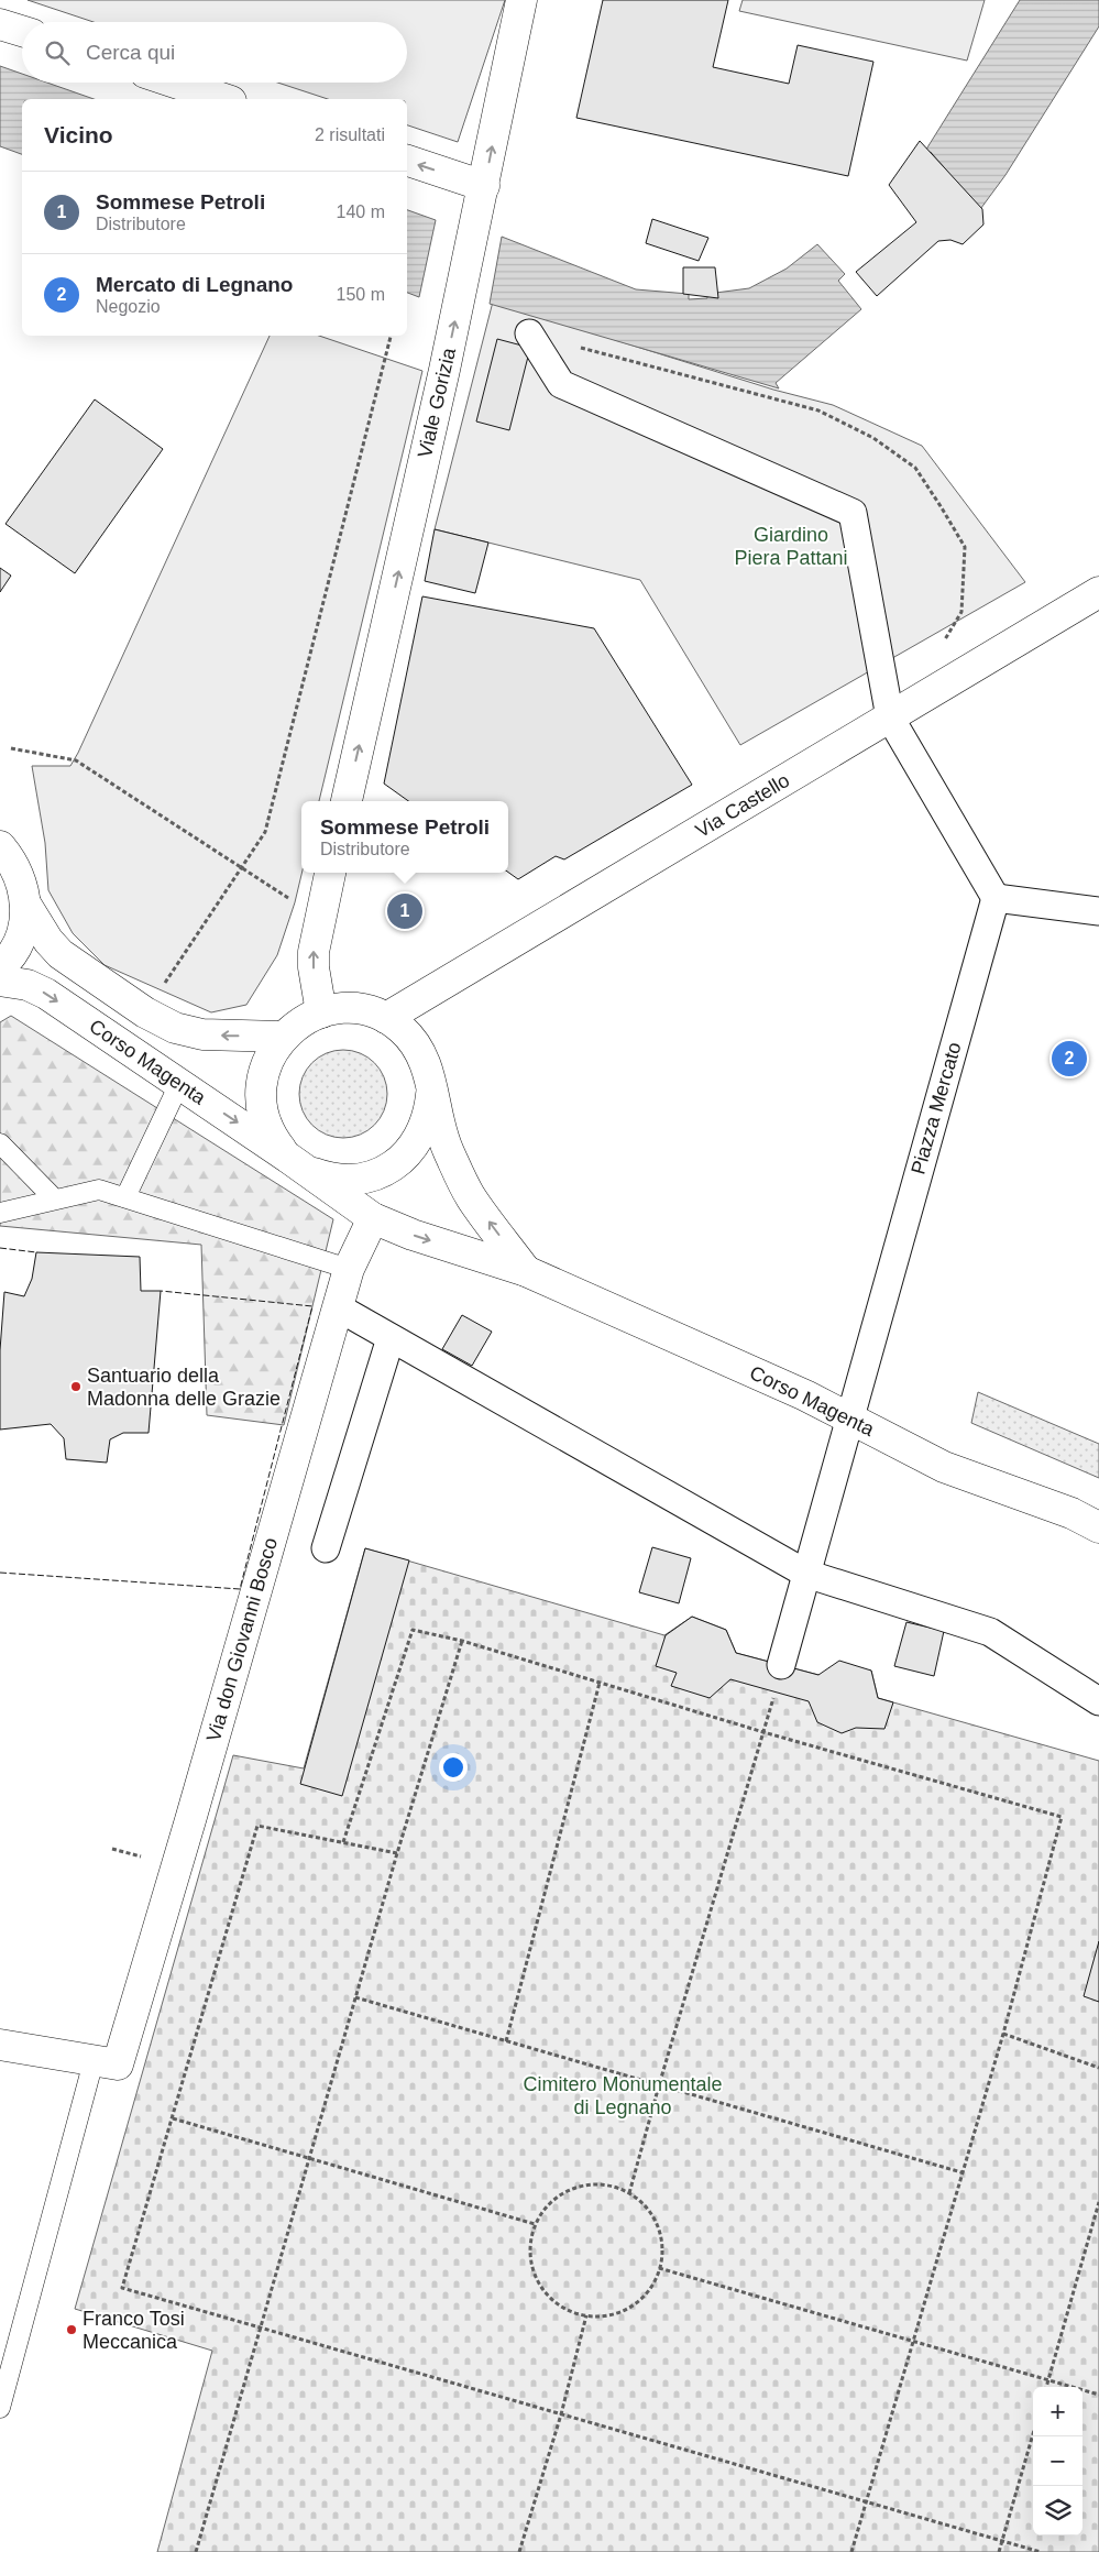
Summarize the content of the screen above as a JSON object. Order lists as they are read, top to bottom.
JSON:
{
  "streets": {
    "street": [
      "Viale Gorizia",
      "Via Castello",
      "Corso Magenta",
      "Piazza Mercato",
      "Via don Giovanni Bosco"
    ]
  },
  "crossings": [
    ["Via Castello", "Corso Magenta"],
    ["Corso Magenta", "Piazza Mercato"],
    ["Corso Magenta", "Via don Giovanni Bosco"]
  ],
  "one_way": ["Viale Gorizia"],
  "parks": ["Giardino Piera Pattani", "Cimitero Monumentale di Legnano"],
  "places": ["Santuario della Madonna delle Grazie", "Franco Tosi Meccanica"],
  "page": {
    "search": "Cerca qui",
    "heading": ["Vicino", "2 risultati"],
    "list": [
      {
        "mark": "1",
        "name": "Sommese Petroli",
        "note": "Distributore",
        "value": "140 m"
      },
      {
        "mark": "2",
        "name": "Mercato di Legnano",
        "note": "Negozio",
        "value": "150 m"
      }
    ],
    "popup": ["Sommese Petroli", "Distributore"],
    "pins": ["1", "2"],
    "map_buttons": ["+", "−"]
  }
}
